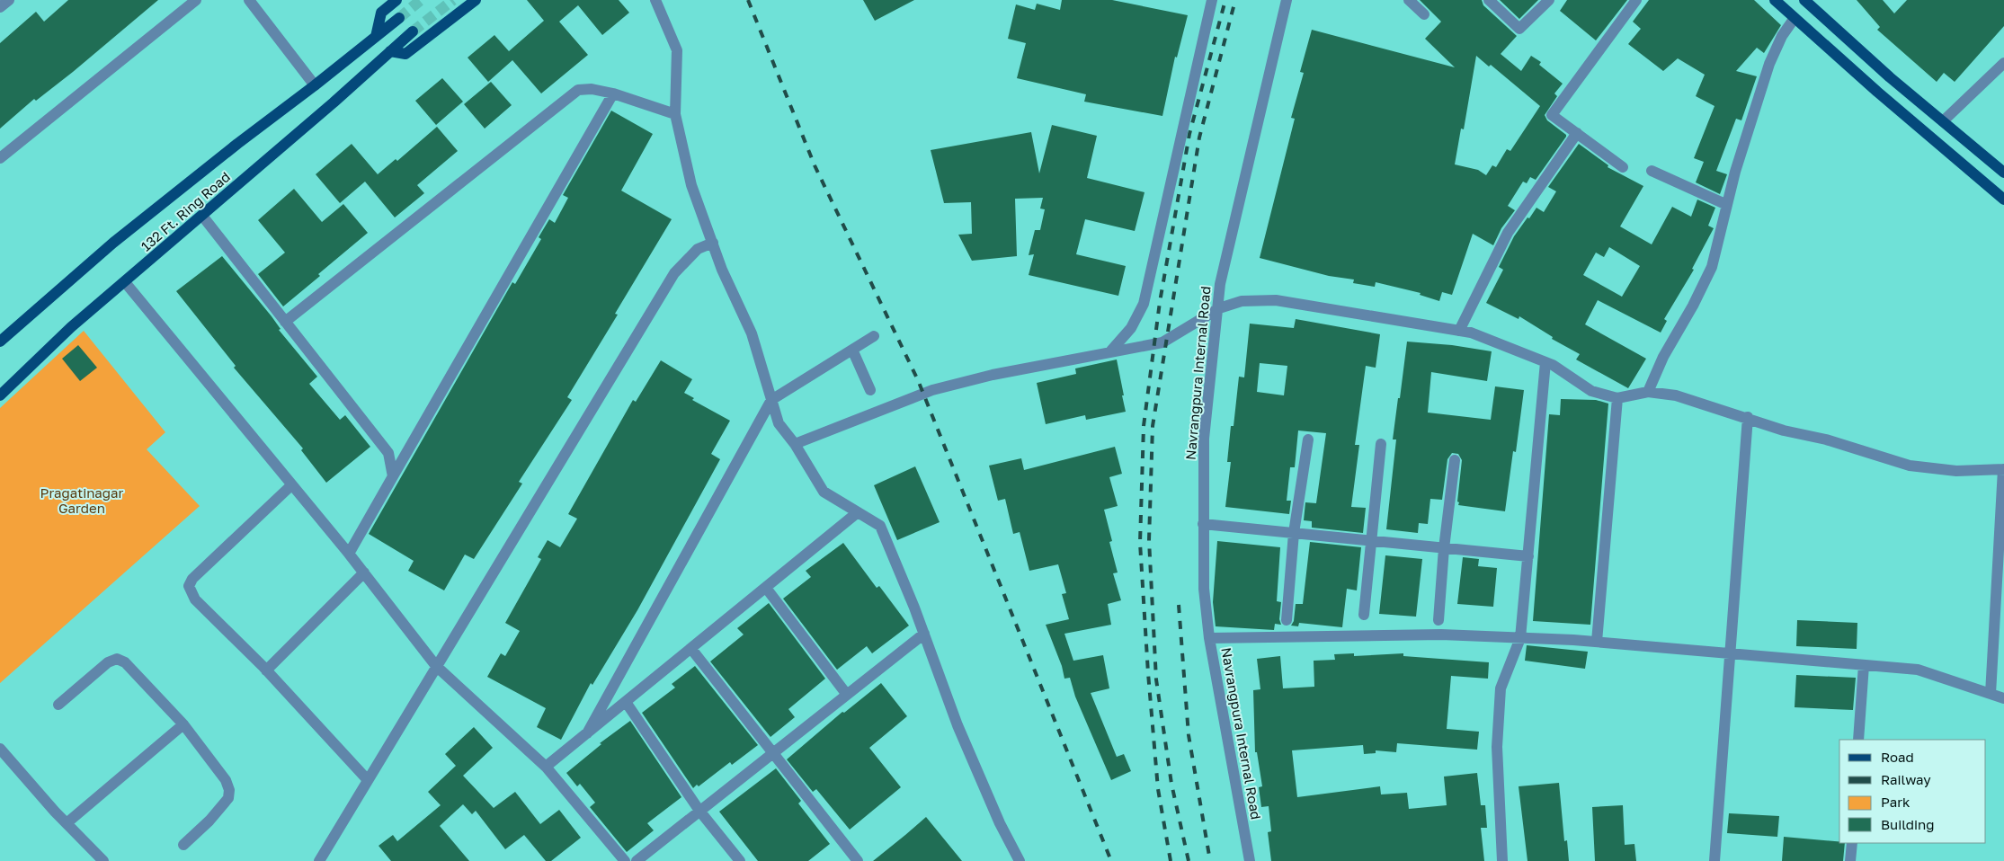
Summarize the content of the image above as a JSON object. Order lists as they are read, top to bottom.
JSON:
{
  "streets": {
    "main road": ["132 Ft. Ring Road"],
    "street": ["Navrangpura Internal Road"]
  },
  "parks": ["Pragatinagar Garden"],
  "legend": [
    "Road",
    "Railway",
    "Park",
    "Building"
  ]
}
